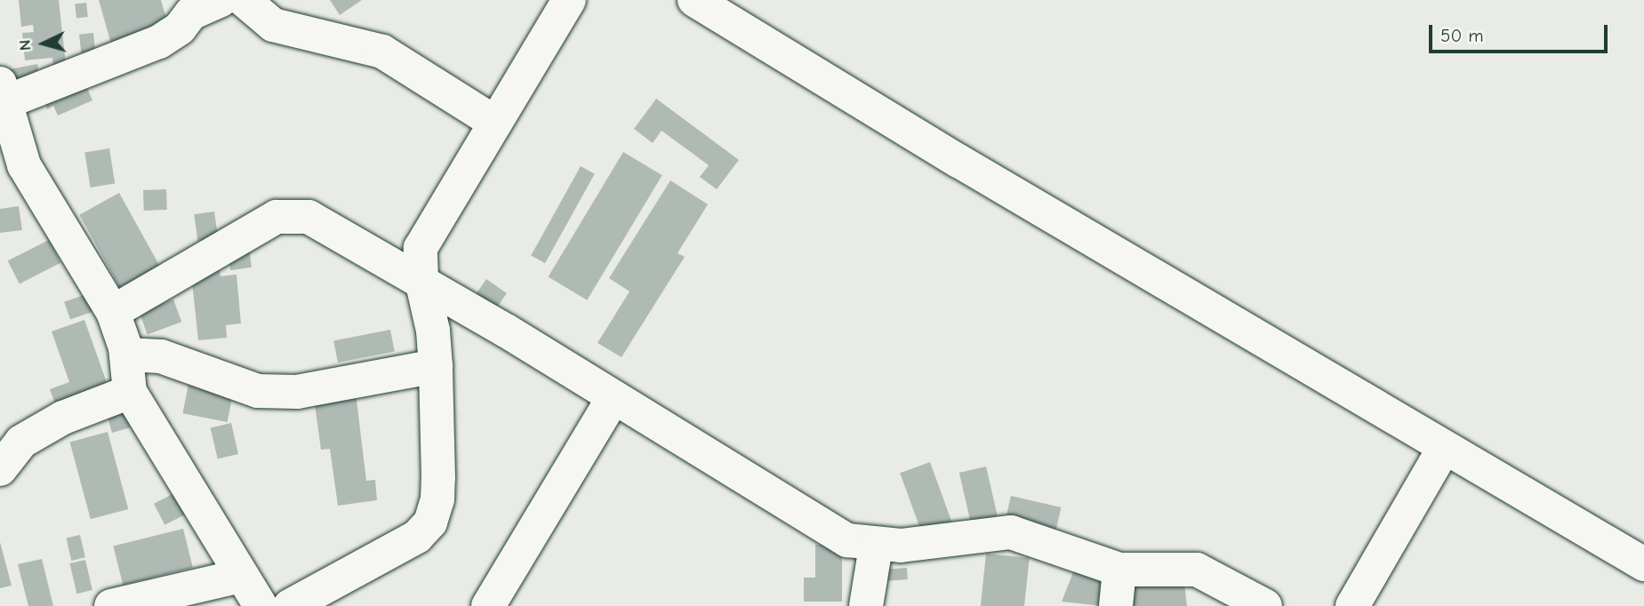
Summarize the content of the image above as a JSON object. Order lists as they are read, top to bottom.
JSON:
{
  "scale_bar": "50 m",
  "north": "left"
}
